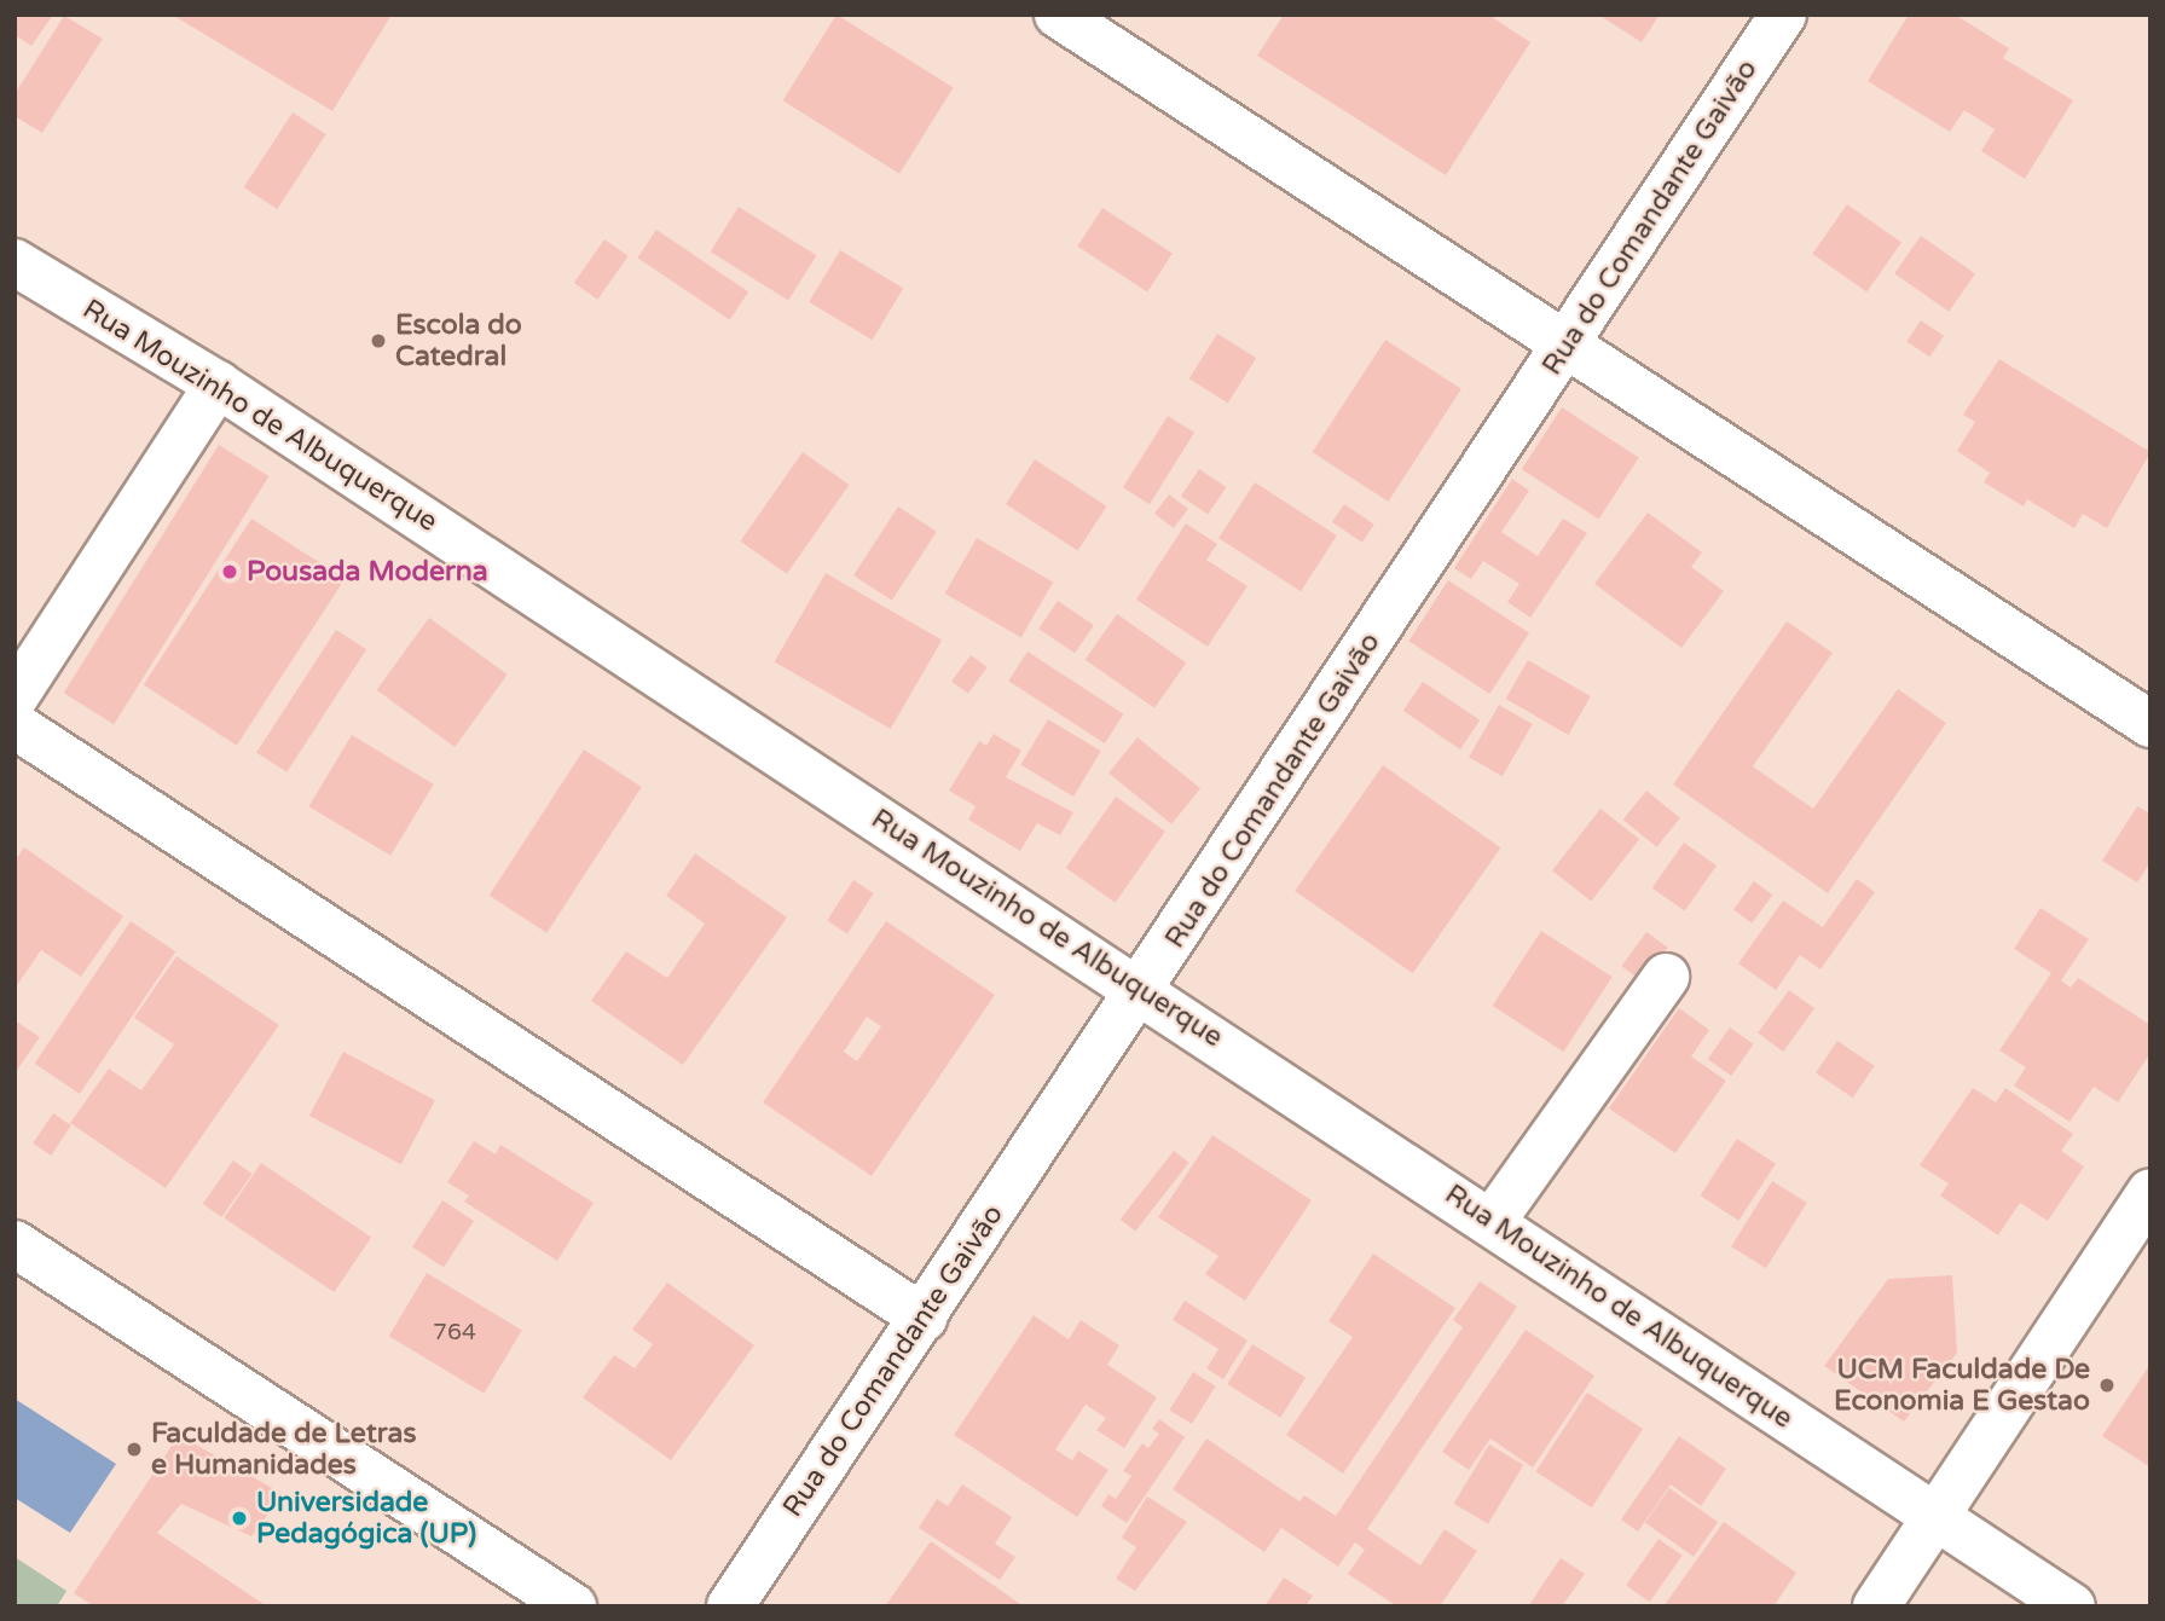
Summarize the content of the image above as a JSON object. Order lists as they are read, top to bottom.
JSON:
{
  "streets": {
    "street": ["Rua do Comandante Gaivão", "Rua Mouzinho de Albuquerque"]
  },
  "crossings": [
    ["Rua do Comandante Gaivão", "Rua Mouzinho de Albuquerque"]
  ],
  "places": [
    "Escola do Catedral",
    "Pousada Moderna",
    "UCM Faculdade De Economia E Gestao",
    "Faculdade de Letras e Humanidades",
    "Universidade Pedagógica (UP)"
  ],
  "house_numbers": ["764"]
}
